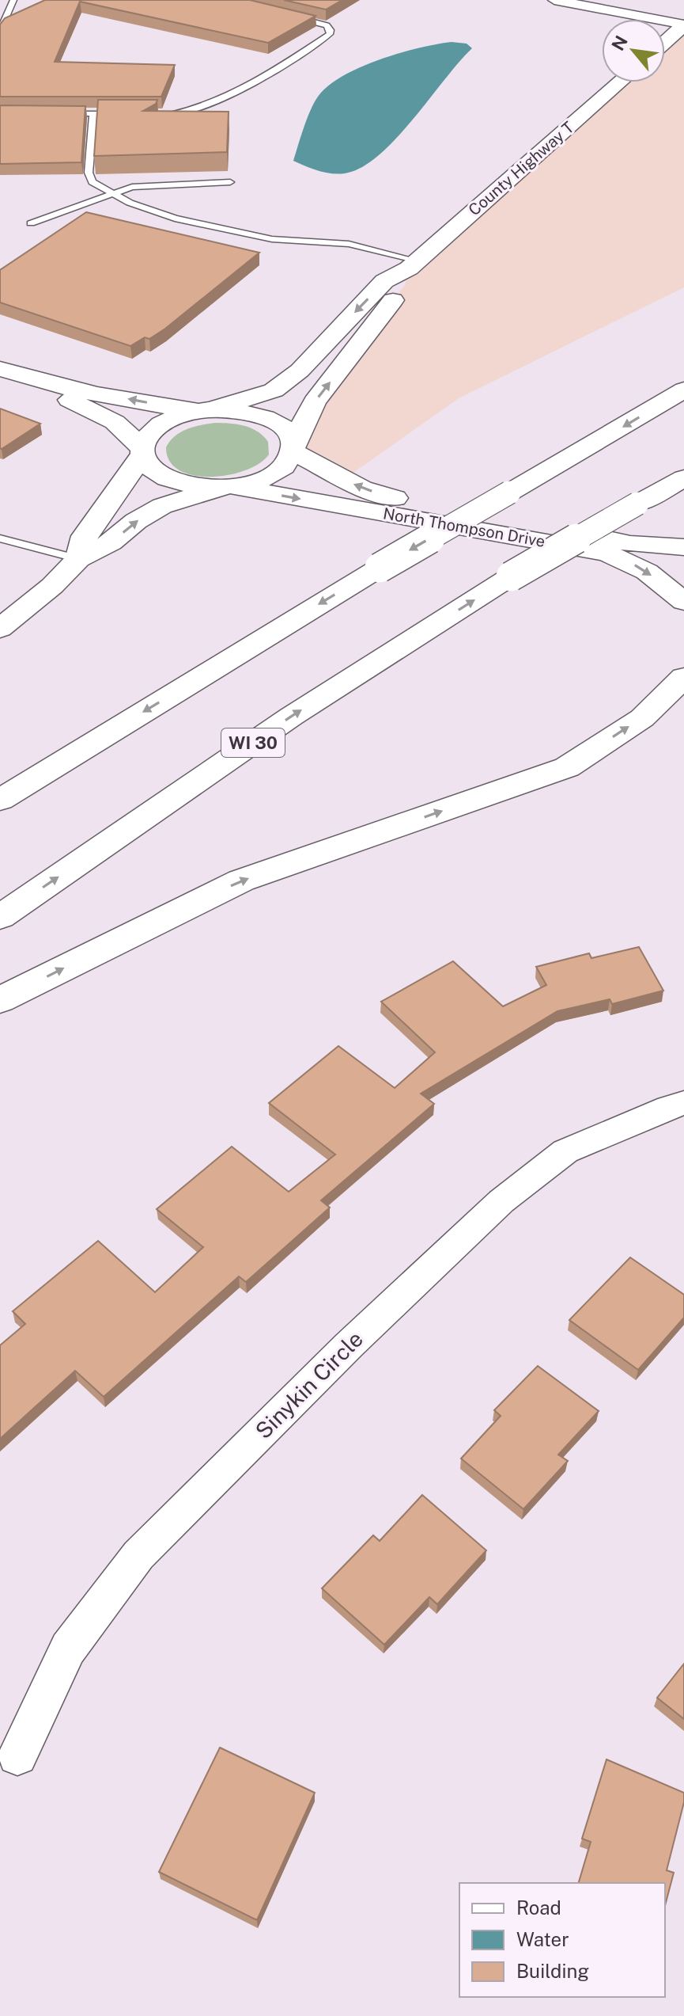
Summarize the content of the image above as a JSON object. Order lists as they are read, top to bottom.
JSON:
{
  "streets": {
    "main road": ["County Highway T", "North Thompson Drive", "WI 30"],
    "street": ["Sinykin Circle"]
  },
  "crossings": [
    ["County Highway T", "North Thompson Drive"]
  ],
  "legend": ["Road", "Water", "Building"],
  "north": "top left"
}
